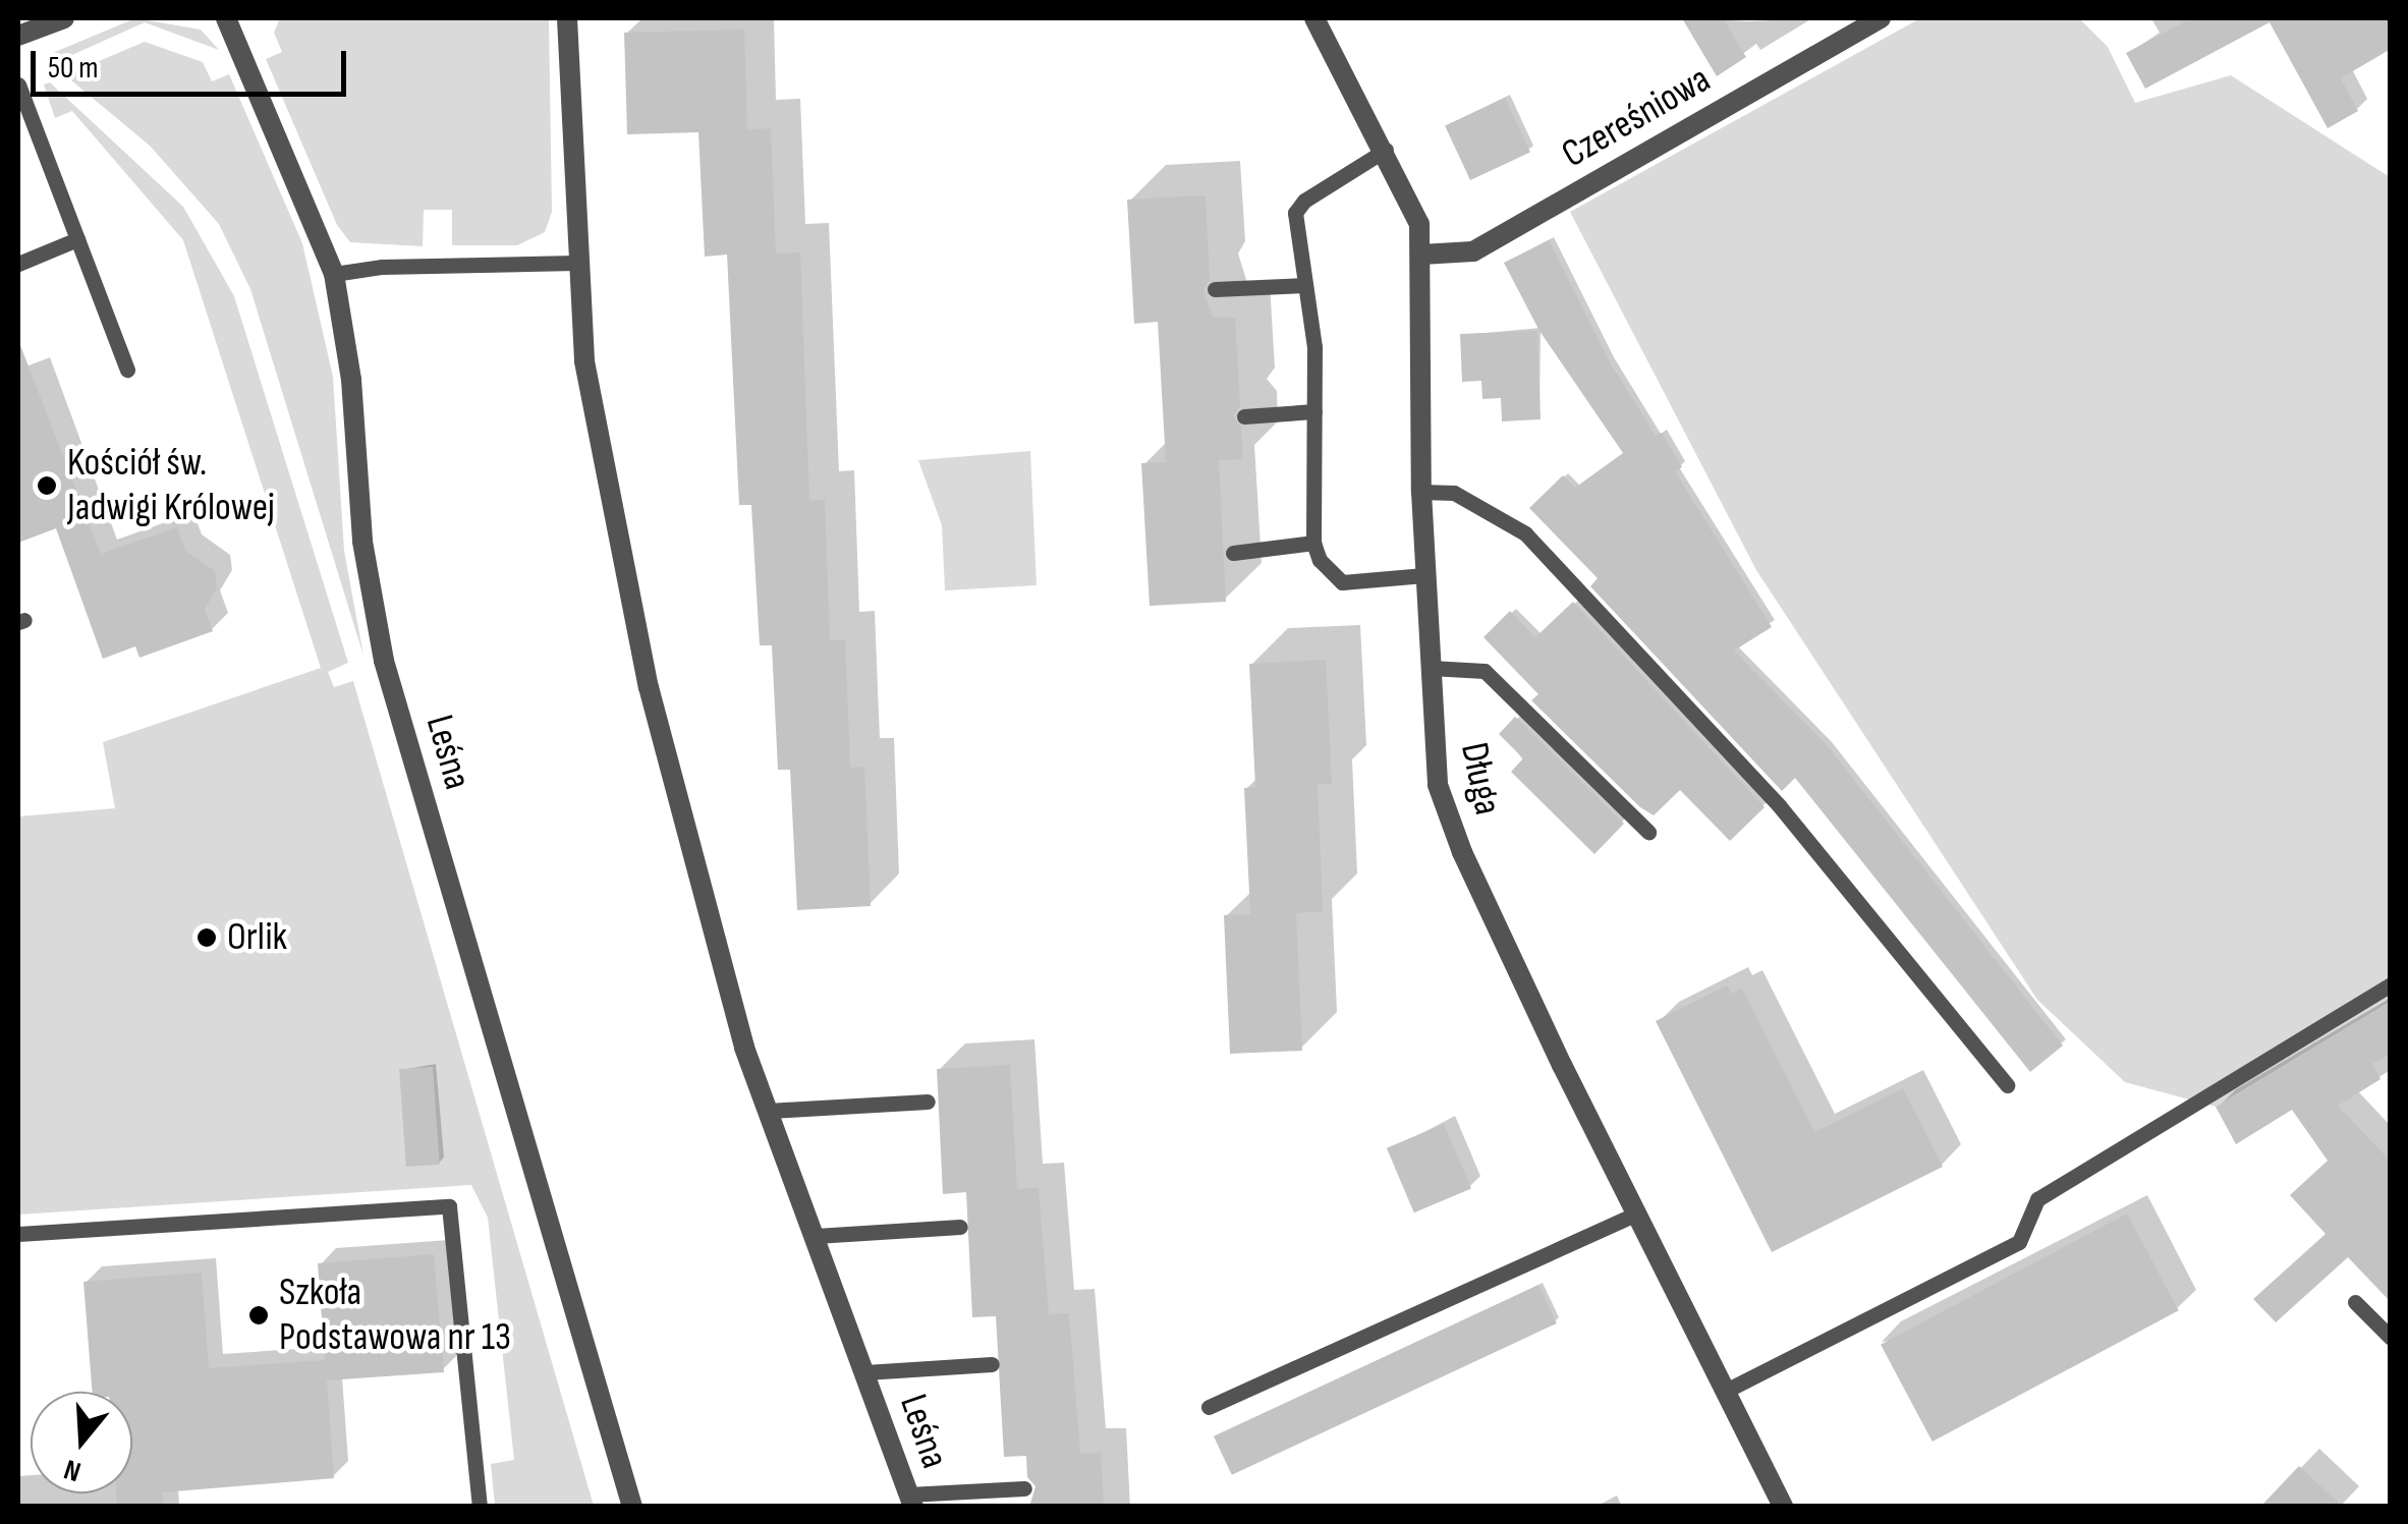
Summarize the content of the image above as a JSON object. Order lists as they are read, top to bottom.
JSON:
{
  "streets": {
    "street": ["Czereśniowa", "Leśna", "Długa"]
  },
  "crossings": [
    ["Czereśniowa", "Długa"]
  ],
  "places": ["Kościół św. Jadwigi Królowej", "Orlik", "Szkoła Podstawowa nr 13"],
  "scale_bar": "50 m",
  "north": "bottom"
}
